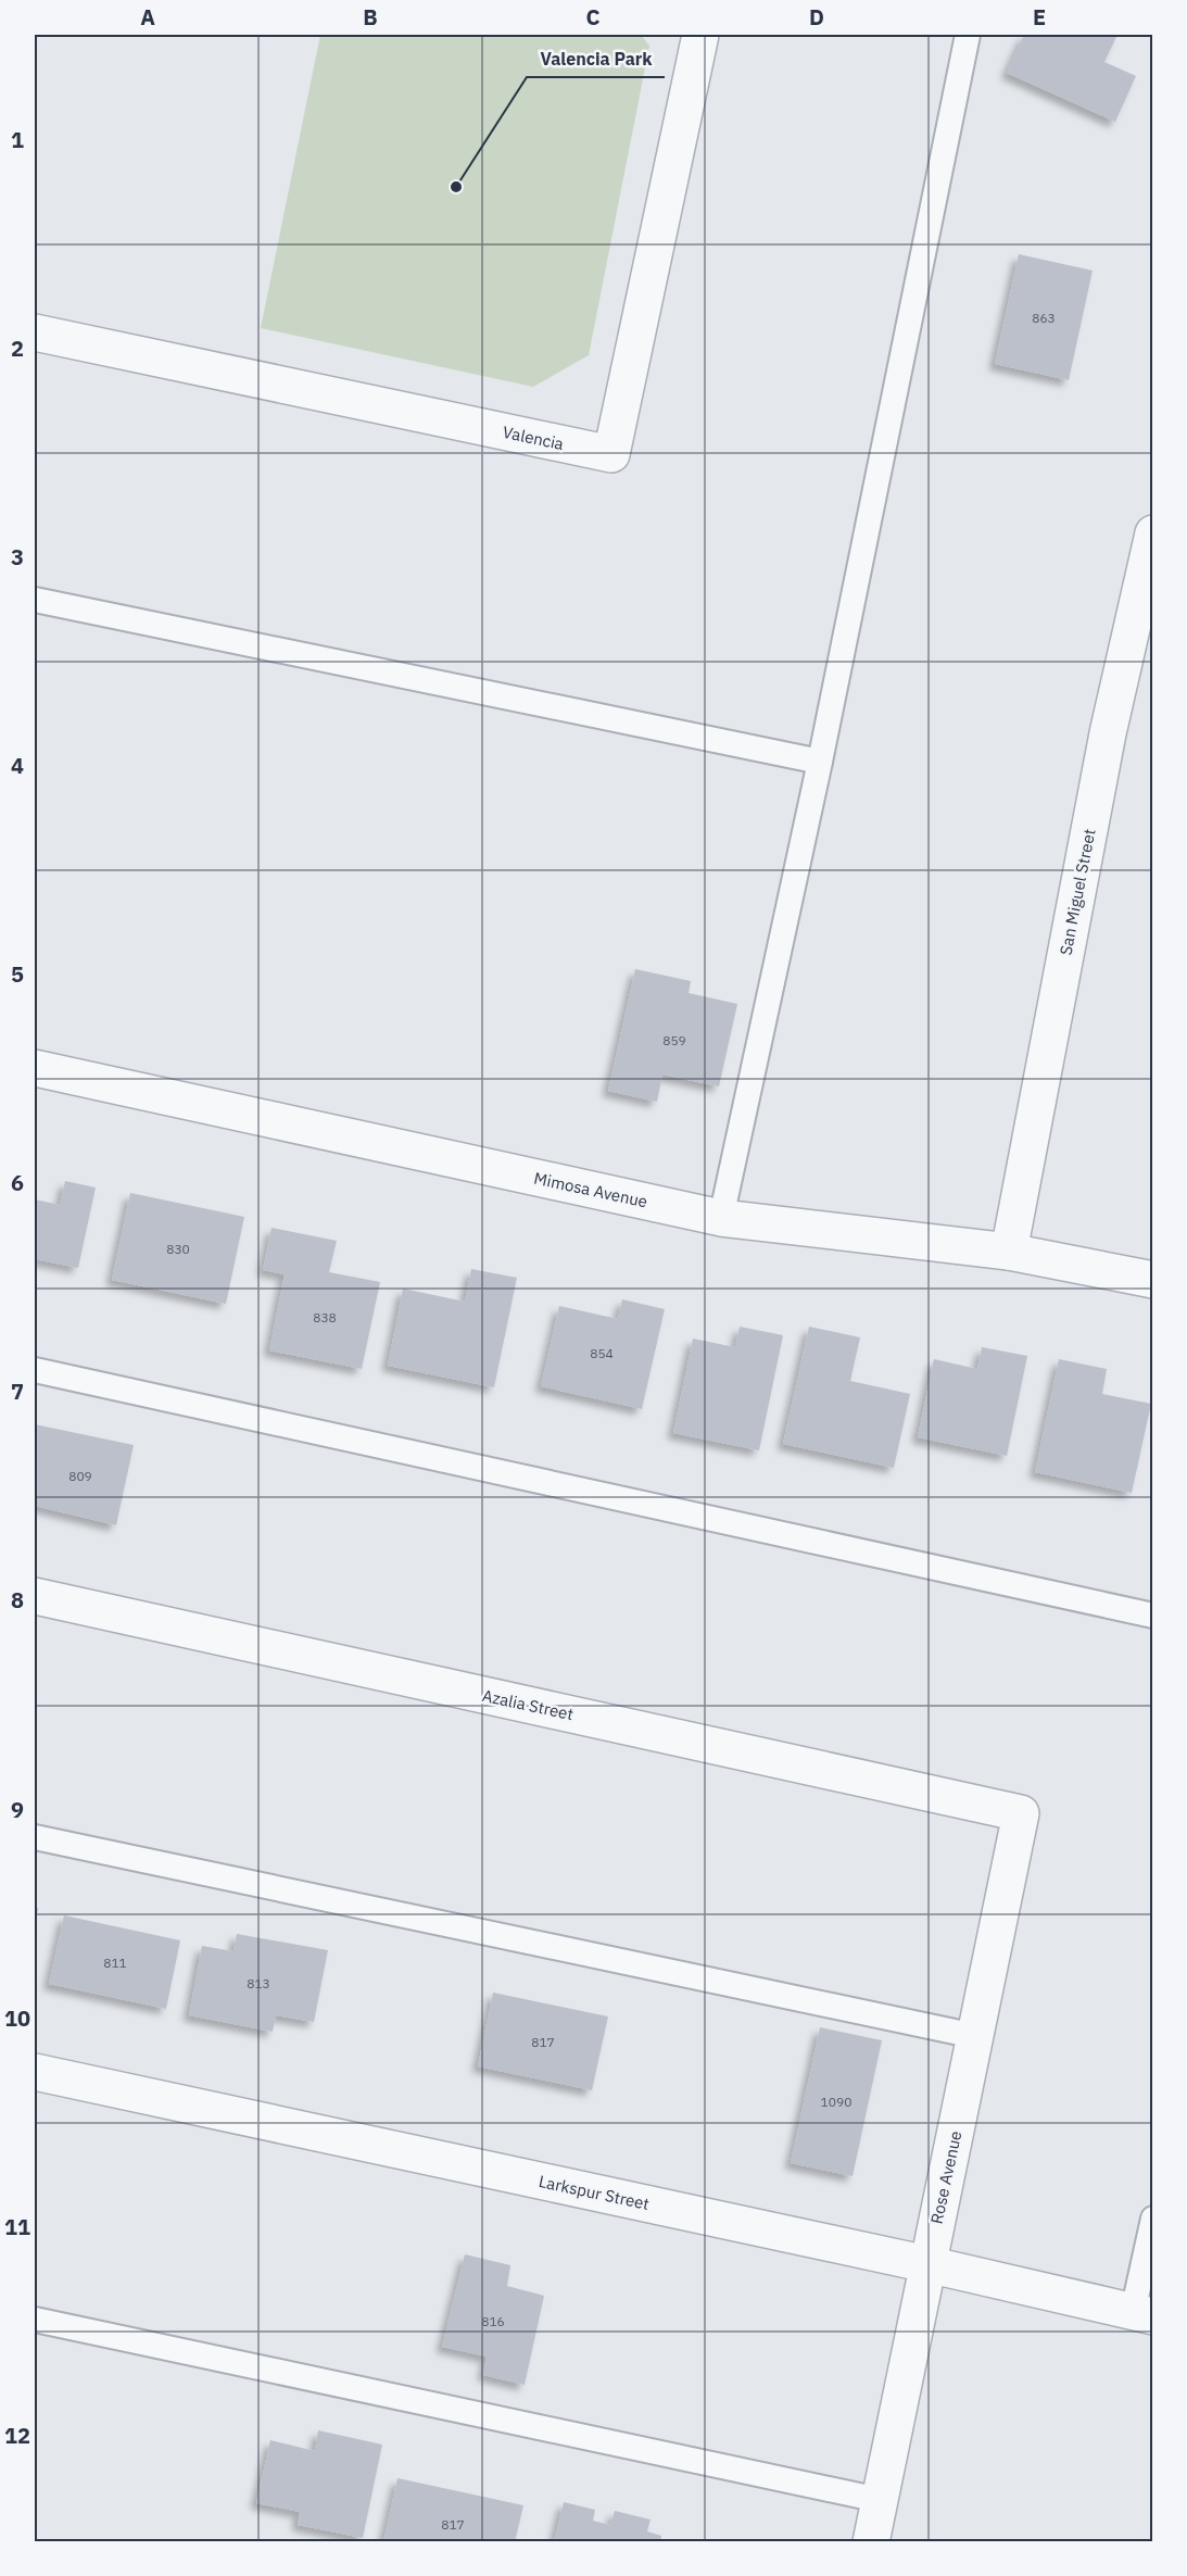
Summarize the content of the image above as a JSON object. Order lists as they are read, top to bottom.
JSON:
{
  "streets": {
    "street": [
      "Valencia",
      "San Miguel Street",
      "Mimosa Avenue",
      "Azalia Street",
      "Rose Avenue",
      "Larkspur Street"
    ]
  },
  "crossings": [
    ["San Miguel Street", "Mimosa Avenue"],
    ["Azalia Street", "Rose Avenue"],
    ["Rose Avenue", "Larkspur Street"]
  ],
  "places": ["Valencia Park"],
  "house_numbers": [
    "863",
    "859",
    "830",
    "838",
    "854",
    "809",
    "811",
    "813",
    "817",
    "1090",
    "816",
    "817"
  ],
  "grid": {
    "columns": [
      "A",
      "B",
      "C",
      "D",
      "E"
    ],
    "rows": [
      "1",
      "2",
      "3",
      "4",
      "5",
      "6",
      "7",
      "8",
      "9",
      "10",
      "11",
      "12"
    ]
  }
}
